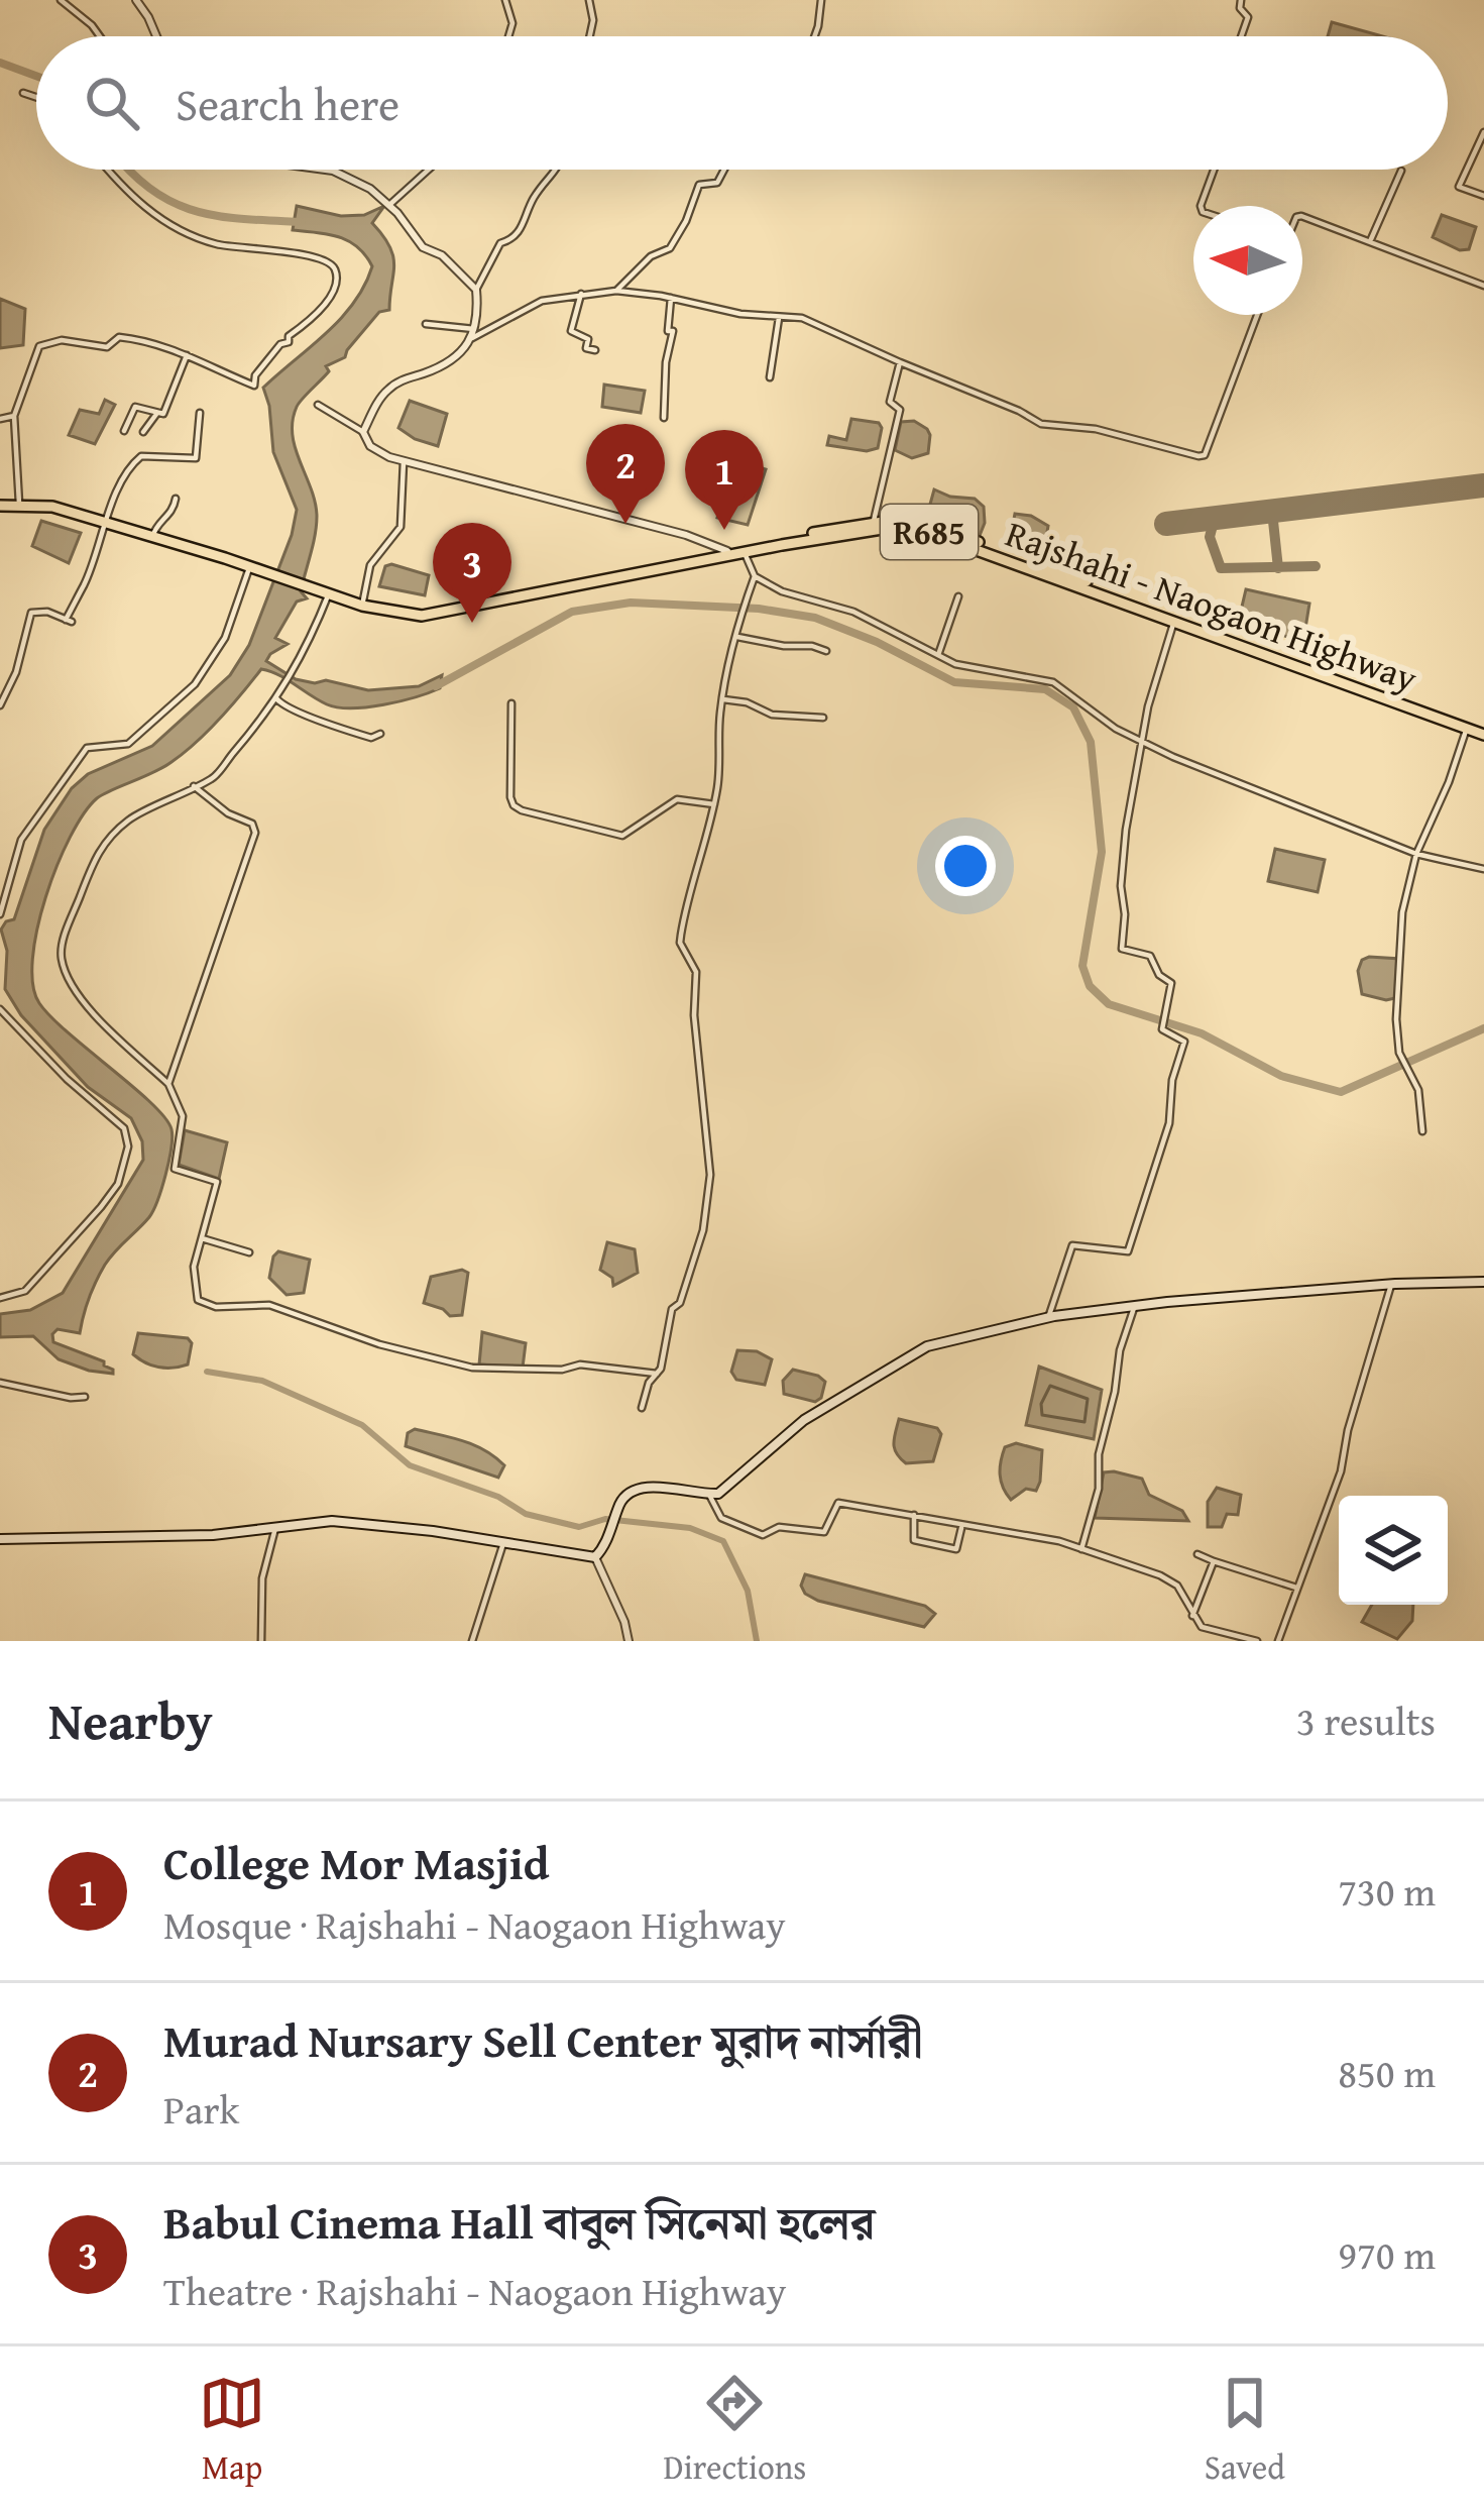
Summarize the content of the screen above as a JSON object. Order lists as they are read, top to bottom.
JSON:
{
  "streets": {
    "main road": ["R685", "Rajshahi - Naogaon Highway"]
  },
  "crossings": [
    ["R685", "Rajshahi - Naogaon Highway"]
  ],
  "north": "left",
  "page": {
    "search": "Search here",
    "pins": ["2", "1", "3"],
    "heading": ["Nearby", "3 results"],
    "list": [
      {
        "mark": "1",
        "name": "College Mor Masjid",
        "note": "Mosque · Rajshahi - Naogaon Highway",
        "value": "730 m"
      },
      {
        "mark": "2",
        "name": "Murad Nursary Sell Center মুরাদ নার্সারী",
        "note": "Park",
        "value": "850 m"
      },
      {
        "mark": "3",
        "name": "Babul Cinema Hall বাবুল সিনেমা হলের",
        "note": "Theatre · Rajshahi - Naogaon Highway",
        "value": "970 m"
      }
    ],
    "nav": ["Map", "Directions", "Saved"]
  }
}
